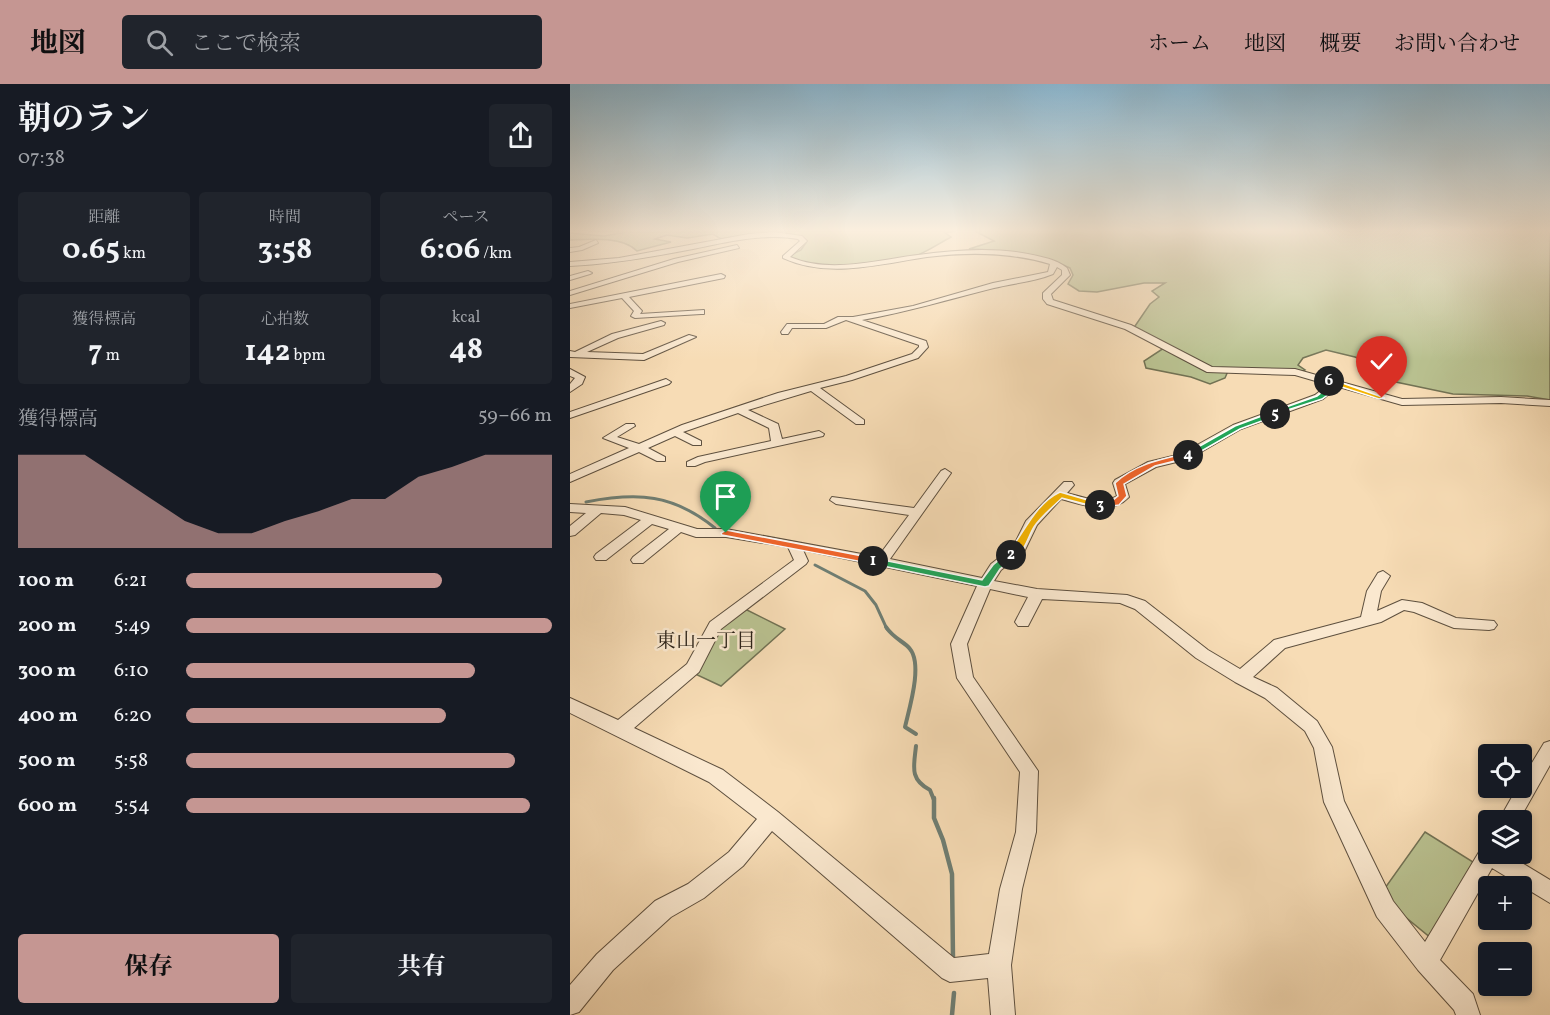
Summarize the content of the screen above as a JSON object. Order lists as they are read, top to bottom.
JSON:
{
  "districts": ["東山一丁目"],
  "page": {
    "header": "地図",
    "search": "ここで検索",
    "nav": [
      "ホーム",
      "地図",
      "概要",
      "お問い合わせ"
    ],
    "heading": ["朝のラン", "07:38"],
    "stats": [
      ["距離", "0.65 km"],
      ["時間", "3:58"],
      ["ペース", "6:06 /km"],
      ["獲得標高", "7 m"],
      ["心拍数", "142 bpm"],
      ["kcal", "48"]
    ],
    "pins": [
      "6",
      "5",
      "4",
      "3",
      "2",
      "1"
    ],
    "chart": ["獲得標高", "59–66 m"],
    "list": [
      {
        "name": "100 m",
        "note": "6:21"
      },
      {
        "name": "200 m",
        "note": "5:49"
      },
      {
        "name": "300 m",
        "note": "6:10"
      },
      {
        "name": "400 m",
        "note": "6:20"
      },
      {
        "name": "500 m",
        "note": "5:58"
      },
      {
        "name": "600 m",
        "note": "5:54"
      }
    ],
    "map_buttons": ["+", "−"],
    "buttons": ["保存", "共有"]
  }
}
